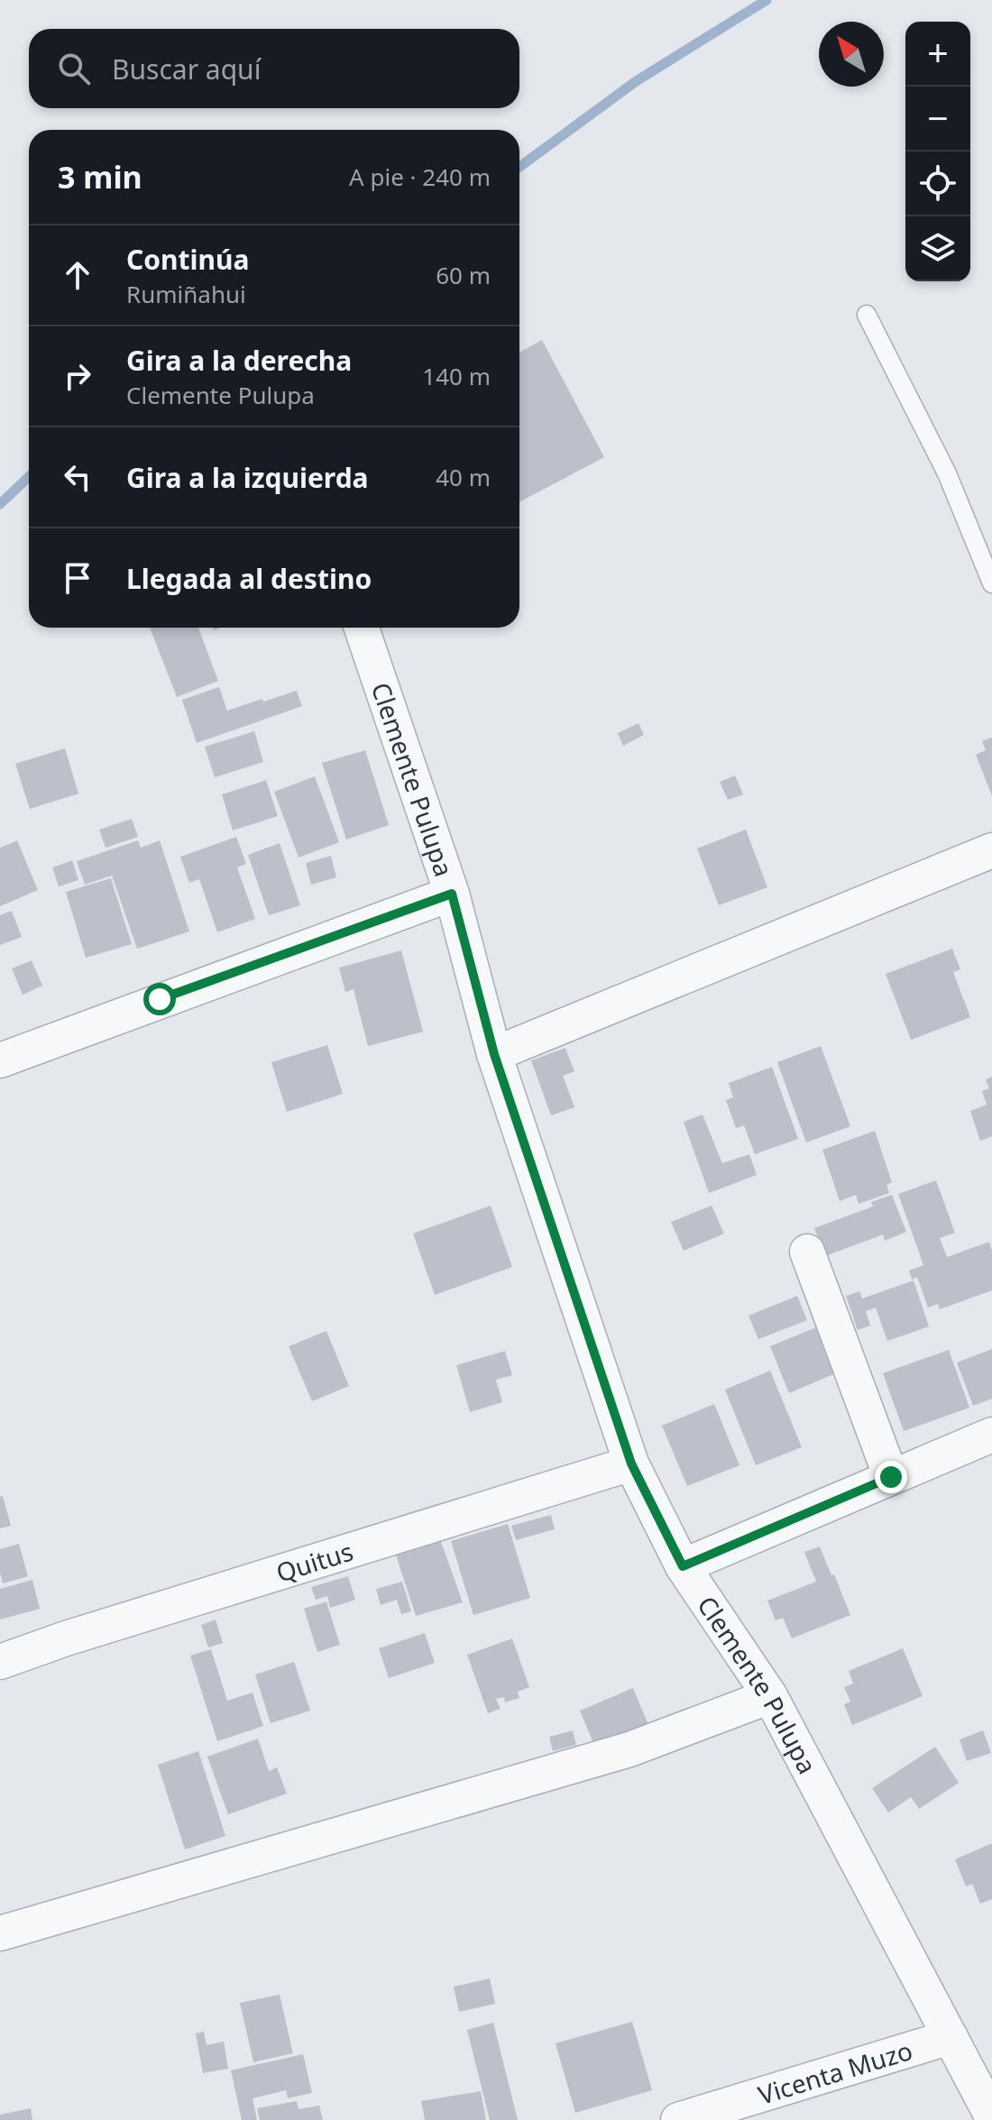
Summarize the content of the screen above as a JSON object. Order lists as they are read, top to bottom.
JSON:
{
  "streets": {
    "street": ["Clemente Pulupa", "Quitus", "Vicenta Muzo"]
  },
  "crossings": [
    ["Clemente Pulupa", "Quitus"],
    ["Clemente Pulupa", "Vicenta Muzo"]
  ],
  "north": "top left",
  "page": {
    "map_buttons": ["+", "−"],
    "search": "Buscar aquí",
    "heading": ["3 min", "A pie · 240 m"],
    "list": [
      ["Continúa", "Rumiñahui", "60 m"],
      ["Gira a la derecha", "Clemente Pulupa", "140 m"],
      ["Gira a la izquierda", "40 m"],
      "Llegada al destino"
    ]
  }
}
